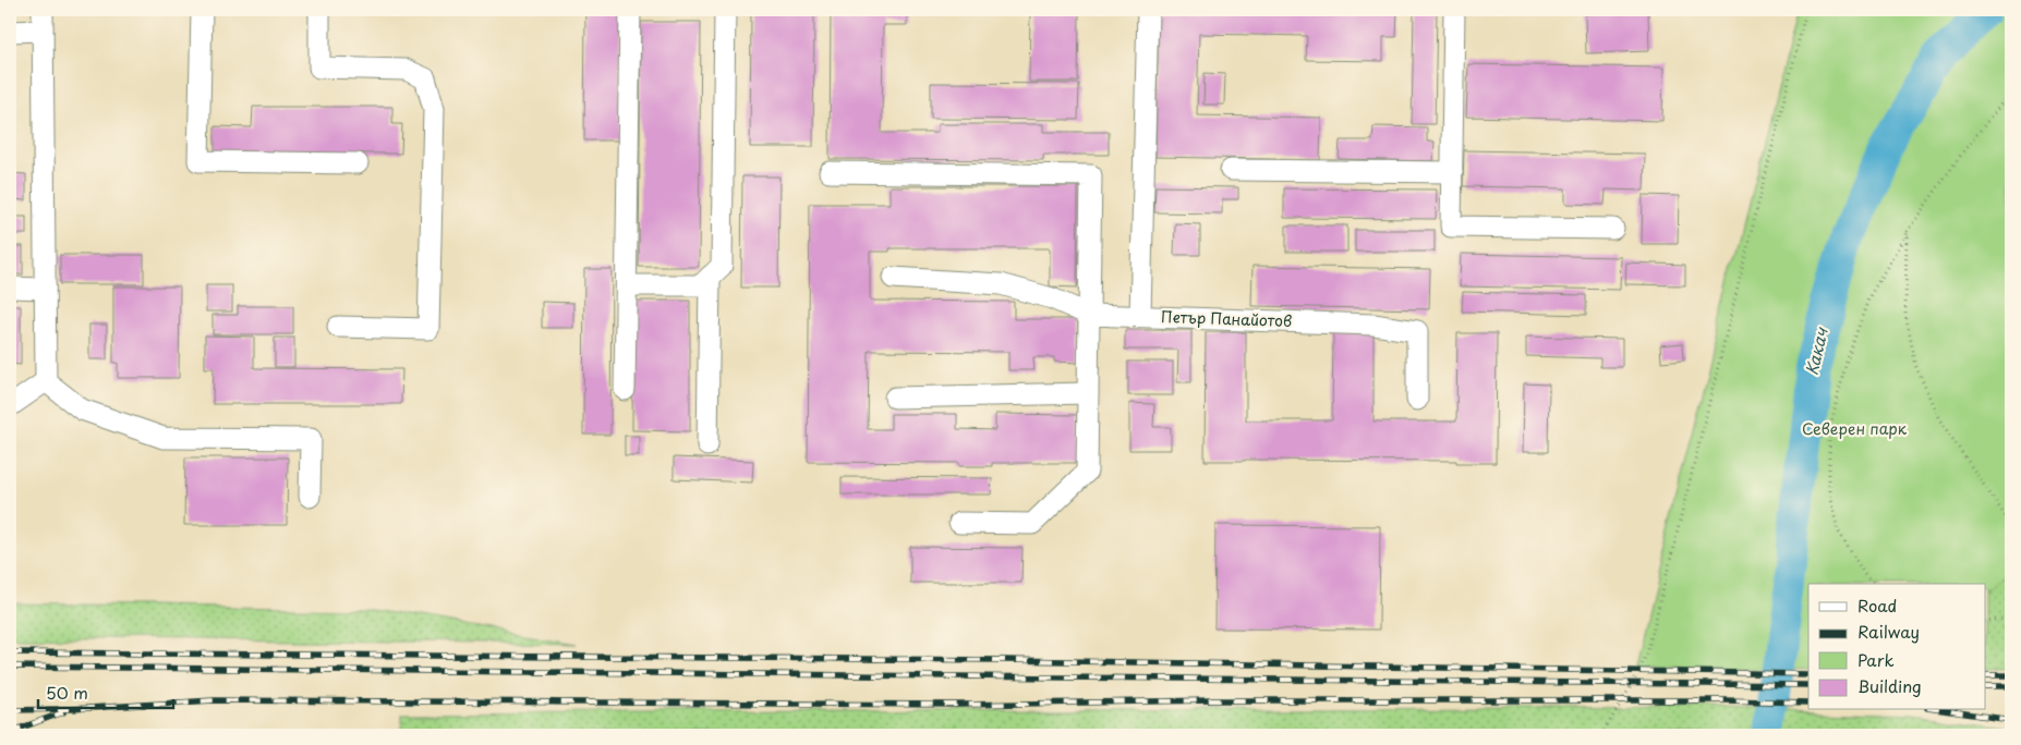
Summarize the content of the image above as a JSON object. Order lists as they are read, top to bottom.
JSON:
{
  "streets": {
    "street": ["Петър Панайотов"]
  },
  "water": ["Какач"],
  "parks": ["Северен парк"],
  "legend": [
    "Road",
    "Railway",
    "Park",
    "Building"
  ],
  "scale_bar": "50 m"
}
